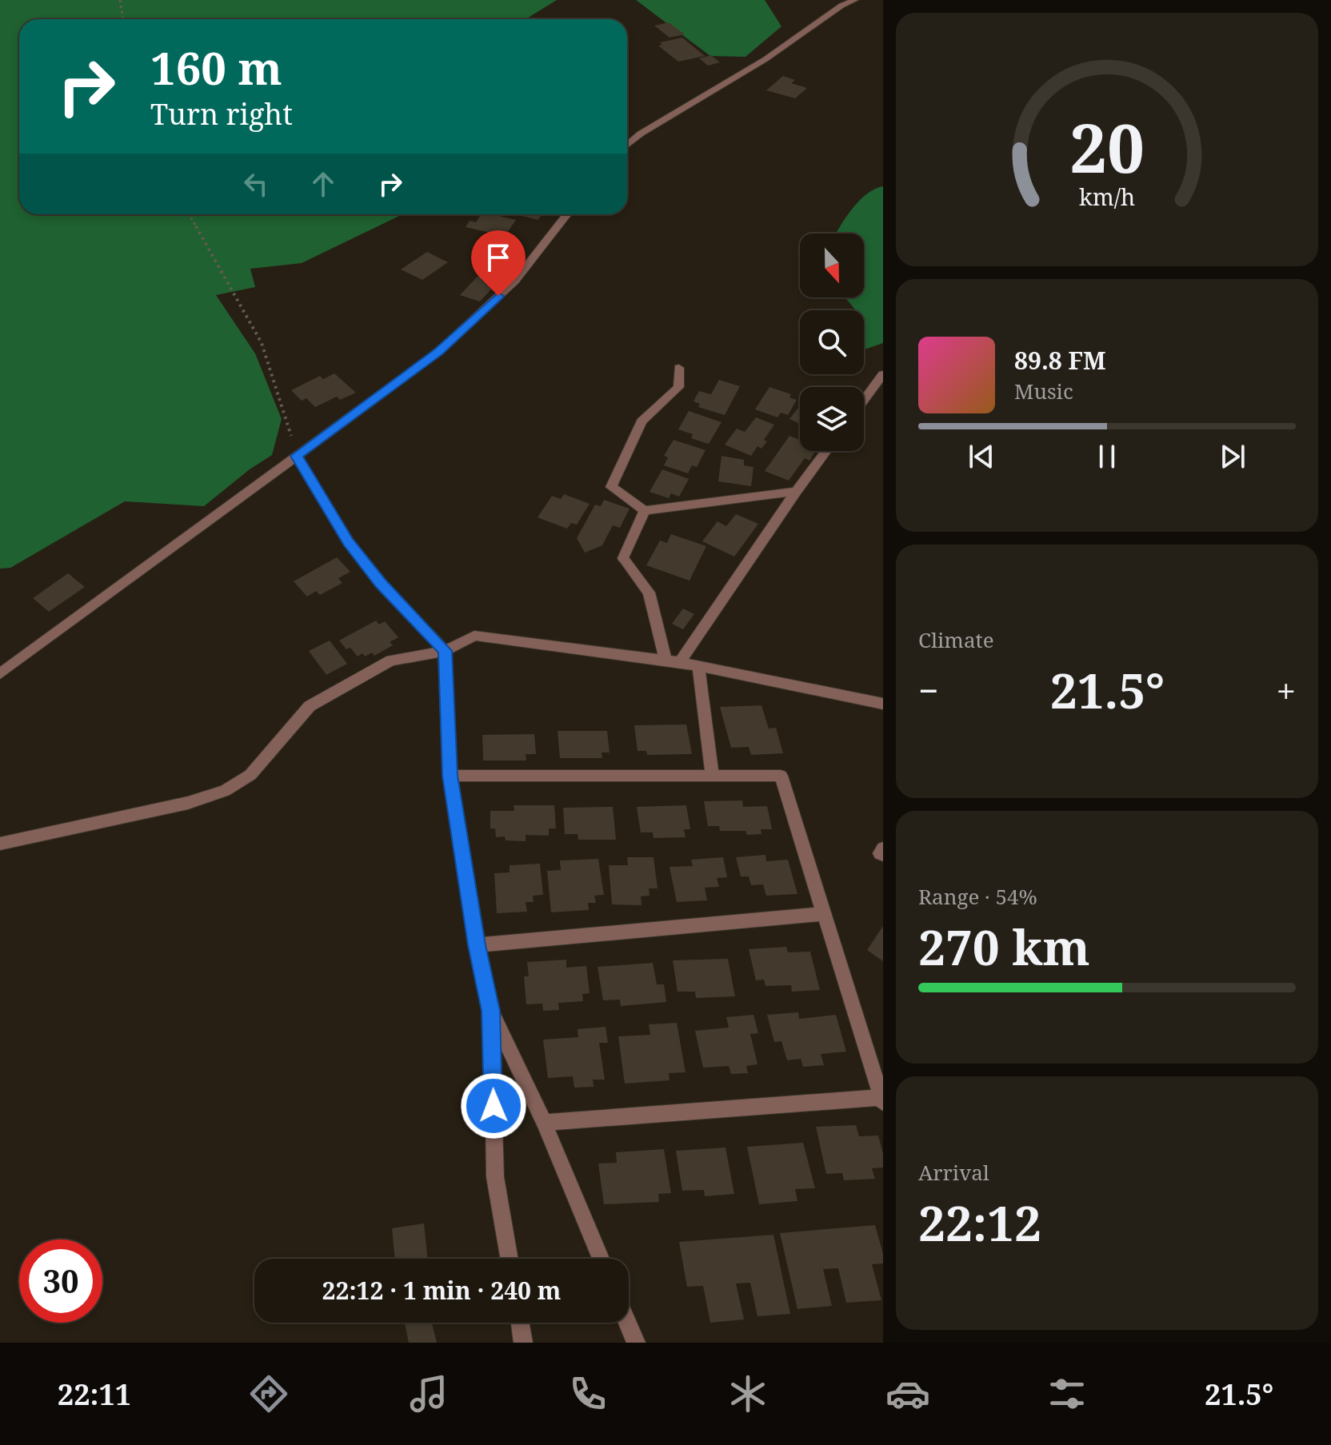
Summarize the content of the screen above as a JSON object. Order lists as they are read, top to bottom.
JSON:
{
  "north": "bottom",
  "page": {
    "turn": ["160 m", "Turn right"],
    "song": ["89.8 FM", "Music"],
    "tile": [
      "Climate",
      ["Range · 54%", "270 km"],
      ["Arrival", "22:12"]
    ],
    "heat": ["−", "21.5°", "+"],
    "limit": "30",
    "trip": "22:12 · 1 min · 240 m",
    "tabs": ["22:11", "21.5°"],
    "gauge": ["20", "km/h"]
  }
}
